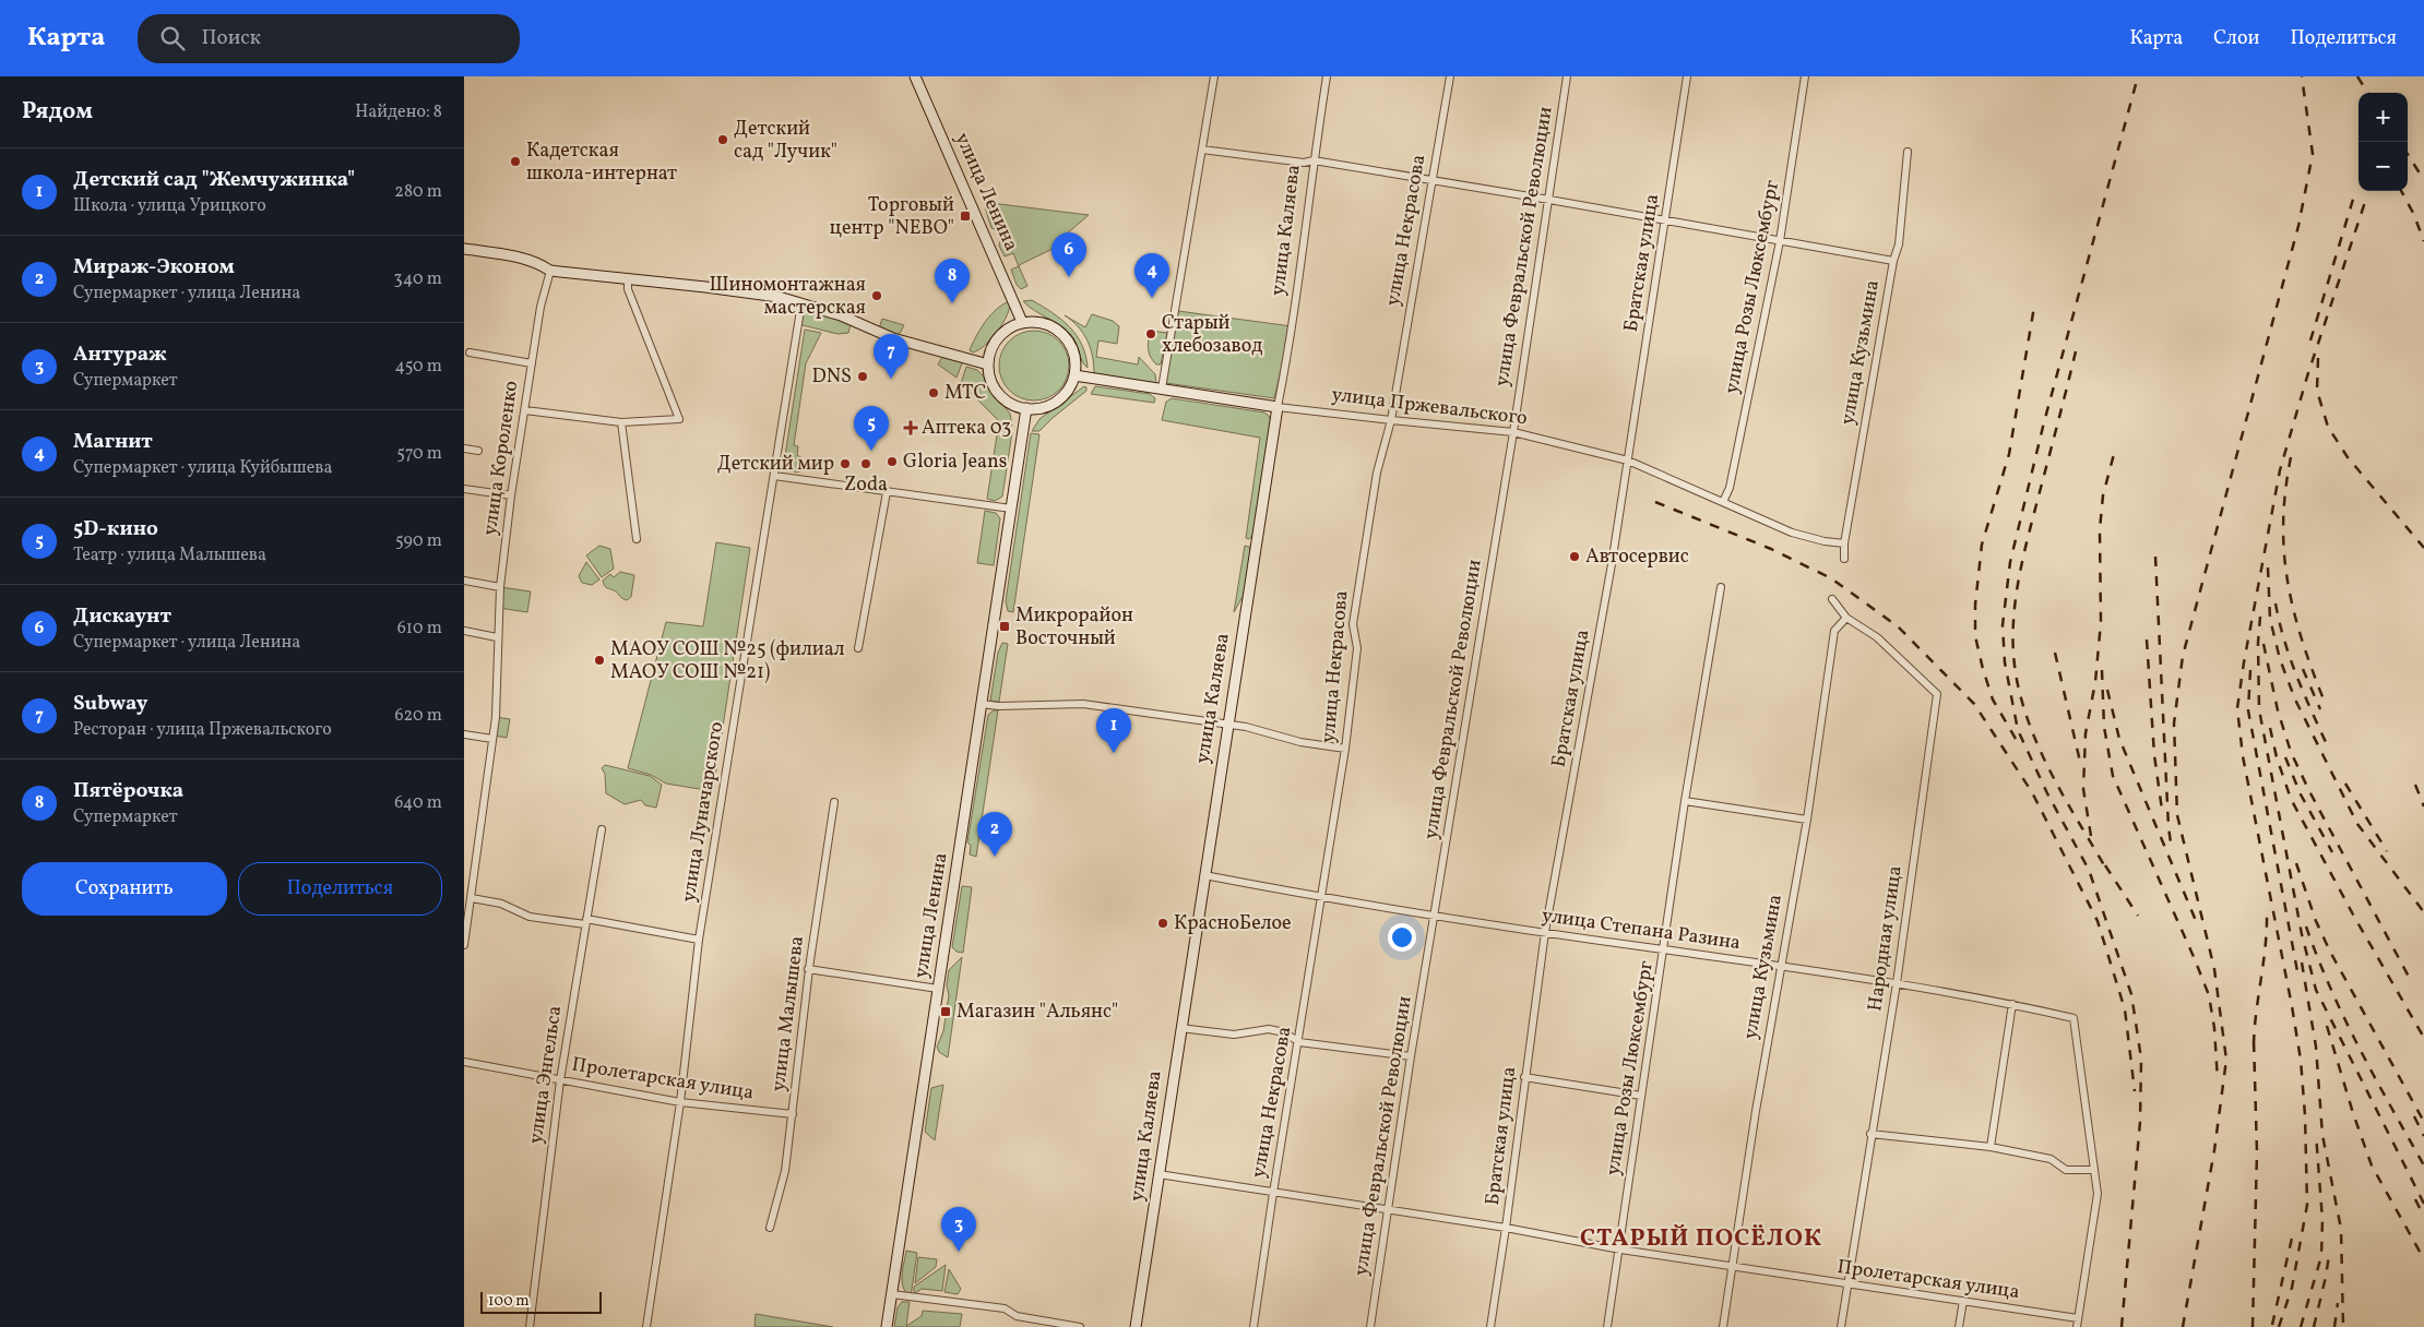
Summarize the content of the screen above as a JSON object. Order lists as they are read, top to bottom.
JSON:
{
  "streets": {
    "street": [
      "улица Ленина",
      "улица Каляева",
      "улица Некрасова",
      "улица Февральской Революции",
      "Братская улица",
      "улица Розы Люксембург",
      "улица Кузьмина",
      "улица Пржевальского",
      "улица Короленко",
      "улица Луначарского",
      "улица Степана Разина",
      "Народная улица",
      "улица Малышева",
      "улица Энгельса",
      "Пролетарская улица"
    ]
  },
  "crossings": [
    ["улица Ленина", "улица Пржевальского"],
    ["улица Каляева", "улица Пржевальского"],
    ["улица Каляева", "улица Степана Разина"],
    ["улица Каляева", "Пролетарская улица"],
    ["улица Некрасова", "улица Пржевальского"],
    ["улица Некрасова", "улица Степана Разина"],
    ["улица Некрасова", "Пролетарская улица"],
    ["улица Февральской Революции", "улица Пржевальского"],
    ["улица Февральской Революции", "улица Степана Разина"],
    ["улица Февральской Революции", "Пролетарская улица"],
    ["Братская улица", "улица Пржевальского"],
    ["Братская улица", "улица Степана Разина"],
    ["Братская улица", "Пролетарская улица"],
    ["улица Розы Люксембург", "улица Пржевальского"],
    ["улица Розы Люксембург", "улица Степана Разина"],
    ["улица Розы Люксембург", "Пролетарская улица"],
    ["улица Кузьмина", "улица Пржевальского"],
    ["улица Кузьмина", "улица Степана Разина"],
    ["улица Кузьмина", "Народная улица"],
    ["улица Кузьмина", "Пролетарская улица"],
    ["улица Луначарского", "Пролетарская улица"],
    ["улица Степана Разина", "Народная улица"],
    ["Народная улица", "Пролетарская улица"],
    ["улица Малышева", "Пролетарская улица"],
    ["улица Энгельса", "Пролетарская улица"]
  ],
  "districts": ["СТАРЫЙ ПОСЁЛОК"],
  "places": {
    "other": [
      "Детский сад \"Лучик\"",
      "Кадетская школа-интернат",
      "Шиномонтажная мастерская",
      "Старый хлебозавод",
      "DNS",
      "МТС",
      "Gloria Jeans",
      "Детский мир",
      "Zoda",
      "Автосервис",
      "МАОУ СОШ №25 (филиал МАОУ СОШ №21)",
      "КрасноБелое"
    ],
    "transit": ["Торговый центр \"NEBO\"", "Микрорайон Восточный", "Магазин \"Альянс\""],
    "health": ["Аптека 03"]
  },
  "scale_bar": "100 m",
  "page": {
    "header": "Карта",
    "search": "Поиск",
    "nav": ["Карта", "Слои", "Поделиться"],
    "heading": ["Рядом", "Найдено: 8"],
    "map_buttons": ["+", "−"],
    "list": [
      {
        "mark": "1",
        "name": "Детский сад \"Жемчужинка\"",
        "note": "Школа · улица Урицкого",
        "value": "280 m"
      },
      {
        "mark": "2",
        "name": "Мираж-Эконом",
        "note": "Супермаркет · улица Ленина",
        "value": "340 m"
      },
      {
        "mark": "3",
        "name": "Антураж",
        "note": "Супермаркет",
        "value": "450 m"
      },
      {
        "mark": "4",
        "name": "Магнит",
        "note": "Супермаркет · улица Куйбышева",
        "value": "570 m"
      },
      {
        "mark": "5",
        "name": "5D-кино",
        "note": "Театр · улица Малышева",
        "value": "590 m"
      },
      {
        "mark": "6",
        "name": "Дискаунт",
        "note": "Супермаркет · улица Ленина",
        "value": "610 m"
      },
      {
        "mark": "7",
        "name": "Subway",
        "note": "Ресторан · улица Пржевальского",
        "value": "620 m"
      },
      {
        "mark": "8",
        "name": "Пятёрочка",
        "note": "Супермаркет",
        "value": "640 m"
      }
    ],
    "pins": [
      "6",
      "4",
      "8",
      "7",
      "5",
      "1",
      "2",
      "3"
    ],
    "buttons": ["Сохранить", "Поделиться"],
    "scale": "100 m"
  }
}
